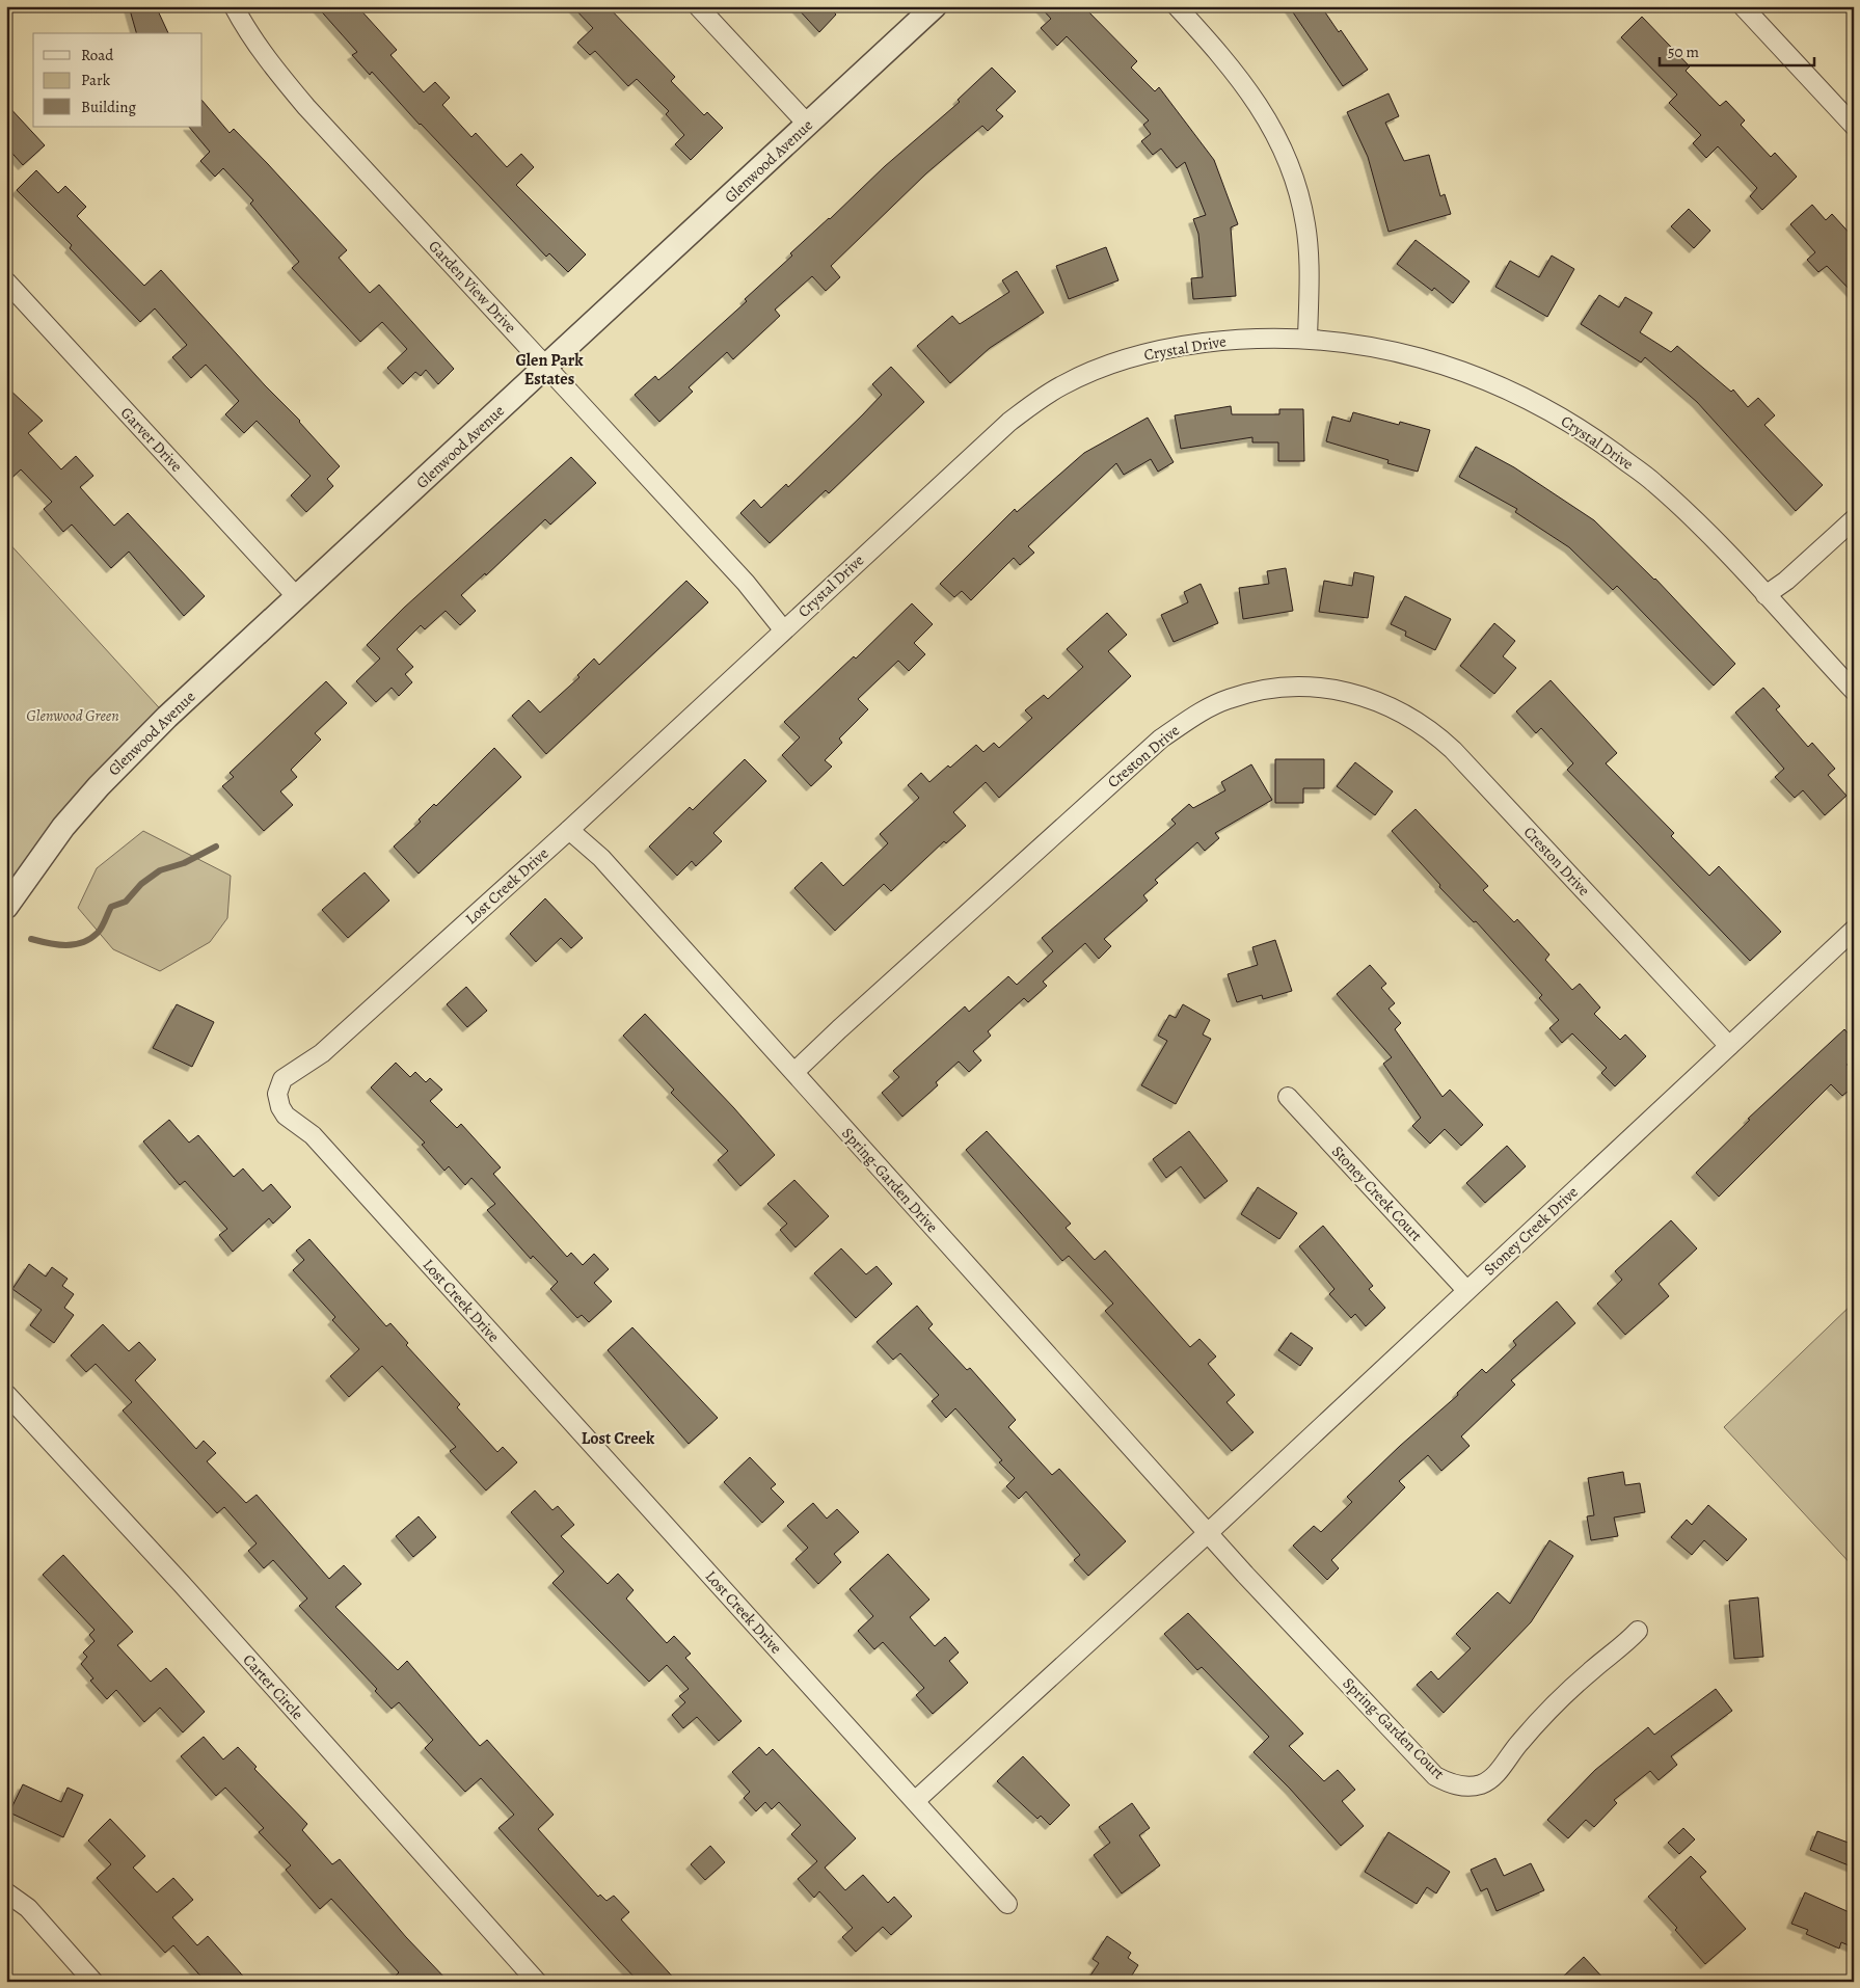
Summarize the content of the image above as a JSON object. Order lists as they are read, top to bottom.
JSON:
{
  "streets": {
    "street": [
      "Glenwood Avenue",
      "Garden View Drive",
      "Crystal Drive",
      "Garver Drive",
      "Creston Drive",
      "Lost Creek Drive",
      "Spring-Garden Drive",
      "Stoney Creek Court",
      "Stoney Creek Drive",
      "Carter Circle",
      "Spring-Garden Court"
    ]
  },
  "crossings": [
    ["Glenwood Avenue", "Garden View Drive"],
    ["Glenwood Avenue", "Garver Drive"],
    ["Garden View Drive", "Crystal Drive"],
    ["Crystal Drive", "Lost Creek Drive"],
    ["Crystal Drive", "Spring-Garden Drive"],
    ["Creston Drive", "Spring-Garden Drive"],
    ["Creston Drive", "Stoney Creek Drive"],
    ["Lost Creek Drive", "Spring-Garden Drive"],
    ["Spring-Garden Drive", "Stoney Creek Drive"],
    ["Spring-Garden Drive", "Spring-Garden Court"],
    ["Stoney Creek Court", "Stoney Creek Drive"],
    ["Stoney Creek Drive", "Spring-Garden Court"]
  ],
  "districts": ["Glen Park Estates", "Lost Creek"],
  "parks": ["Glenwood Green"],
  "legend": ["Road", "Park", "Building"],
  "scale_bar": "50 m"
}
